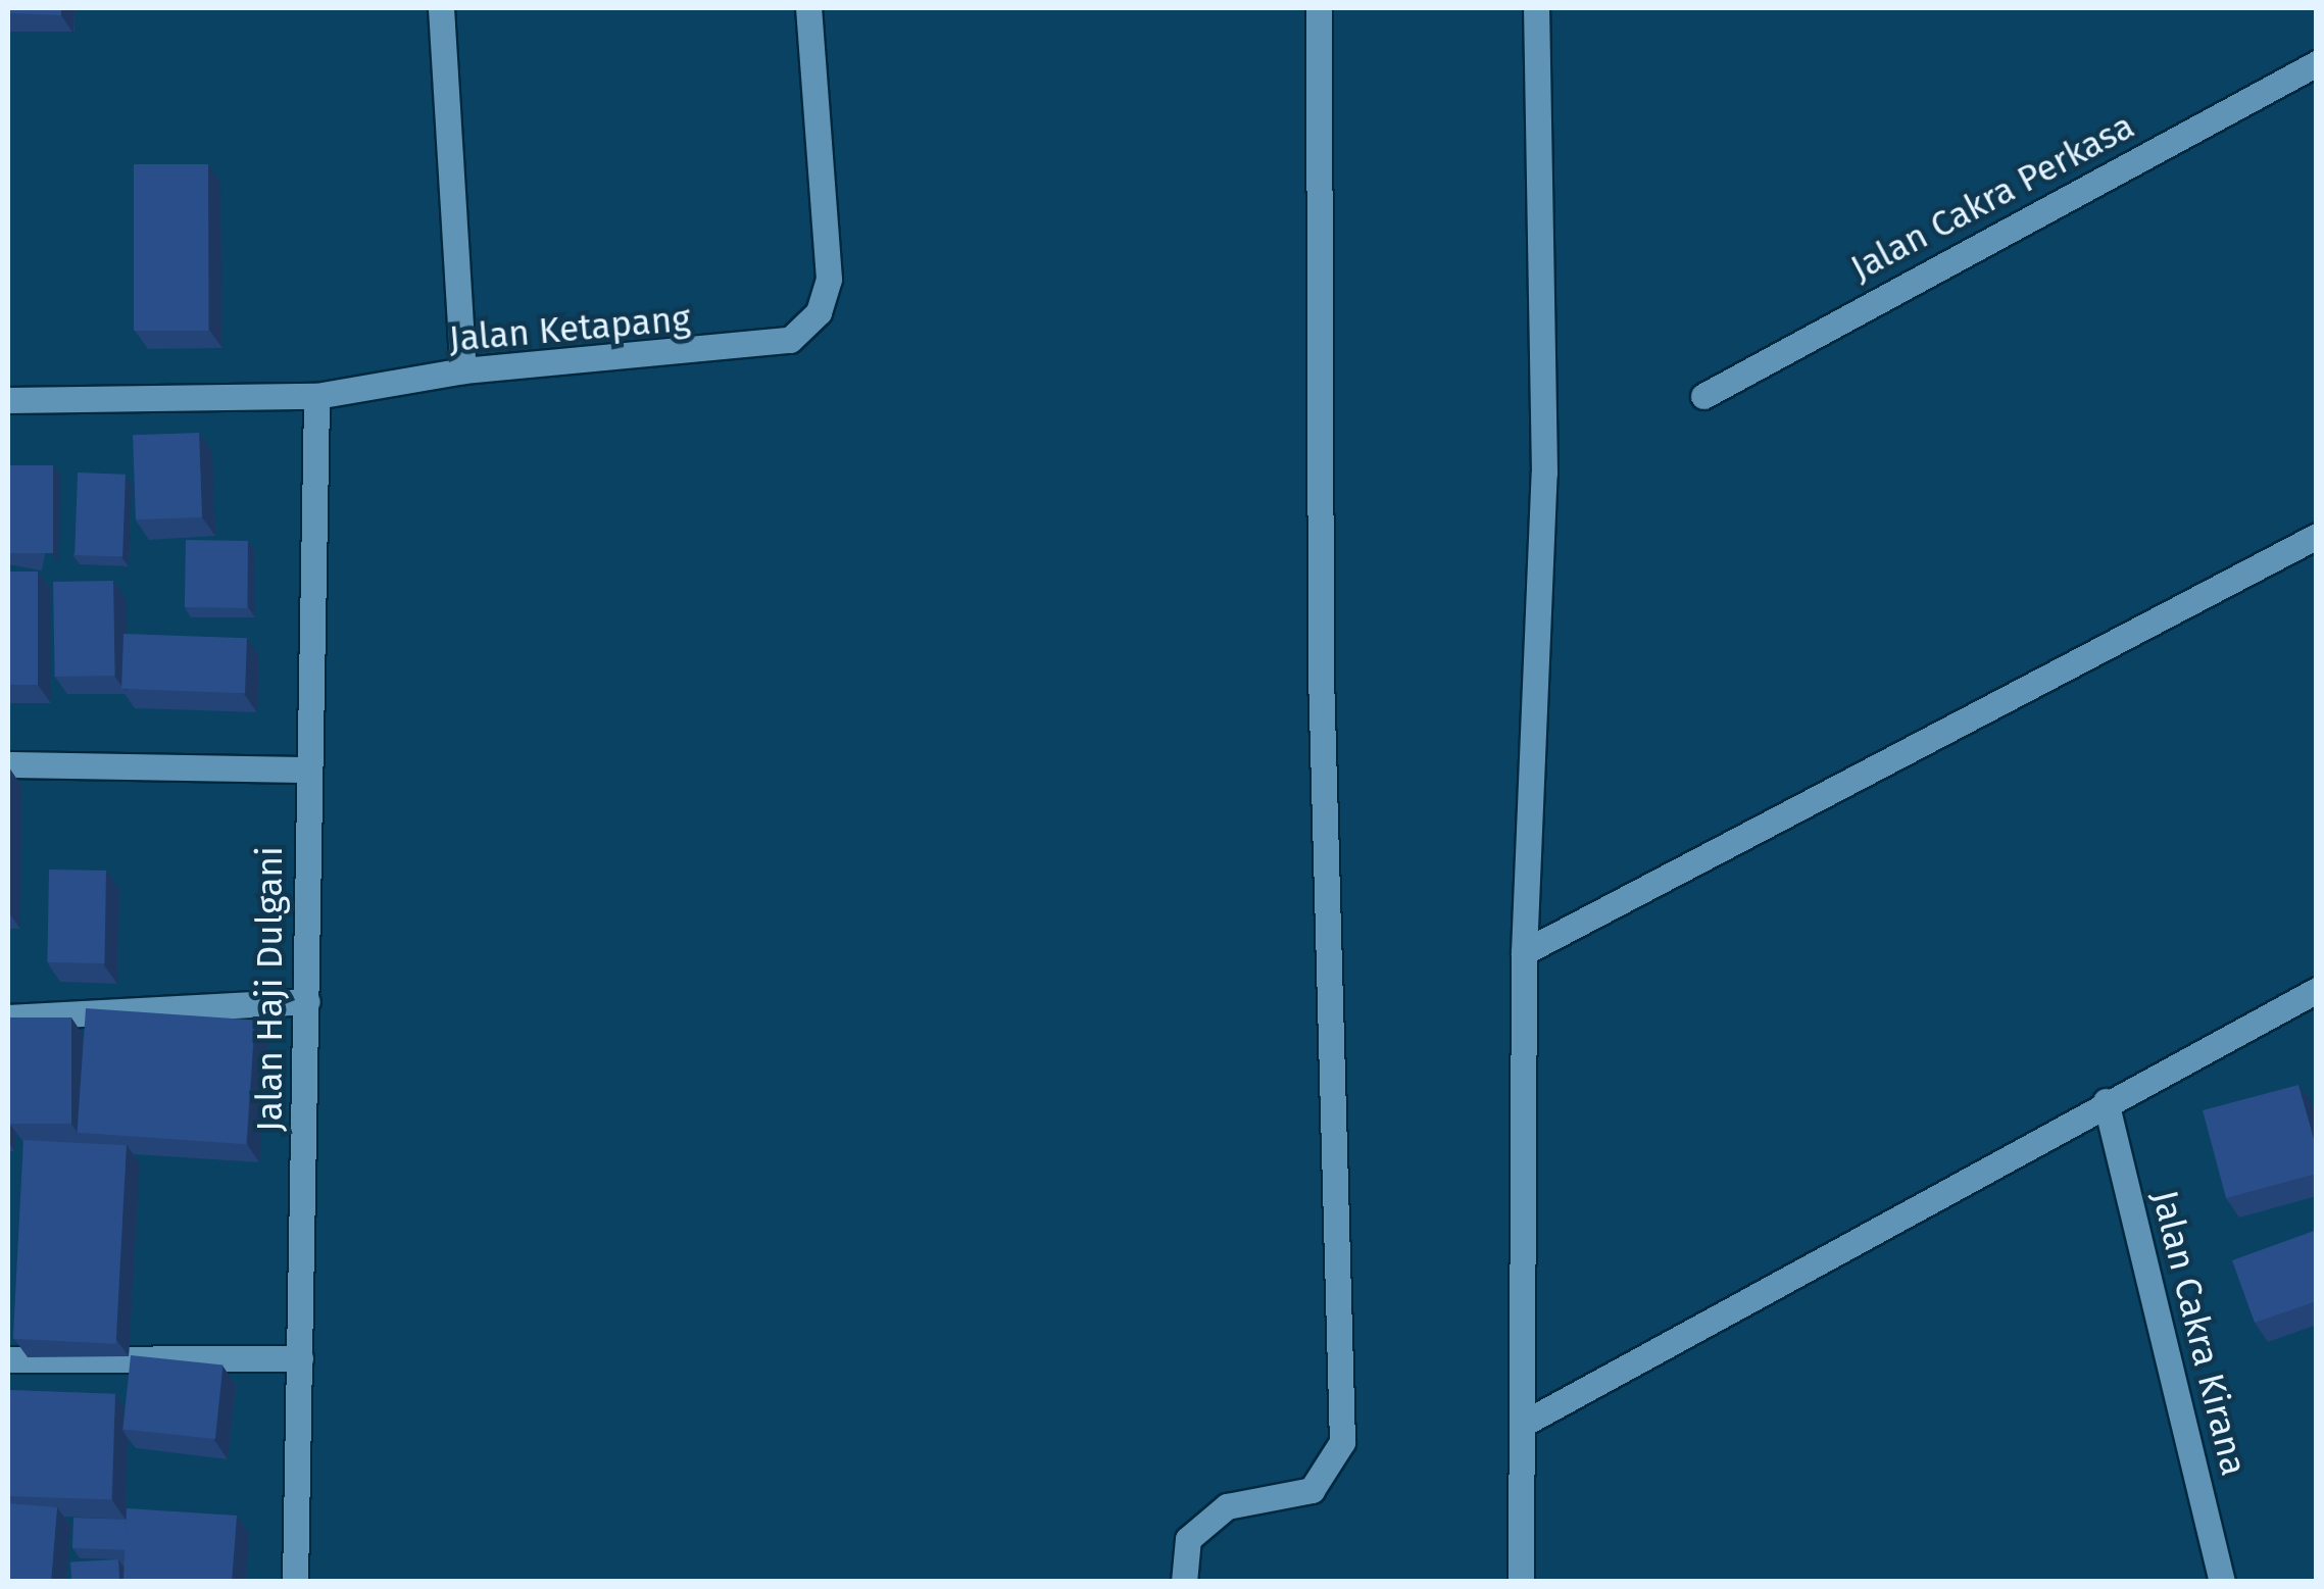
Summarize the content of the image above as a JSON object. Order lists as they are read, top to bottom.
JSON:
{
  "streets": {
    "street": [
      "Jalan Cakra Perkasa",
      "Jalan Ketapang",
      "Jalan Haji Dulgani",
      "Jalan Cakra Kirana"
    ]
  },
  "crossings": [
    ["Jalan Ketapang", "Jalan Haji Dulgani"]
  ]
}
